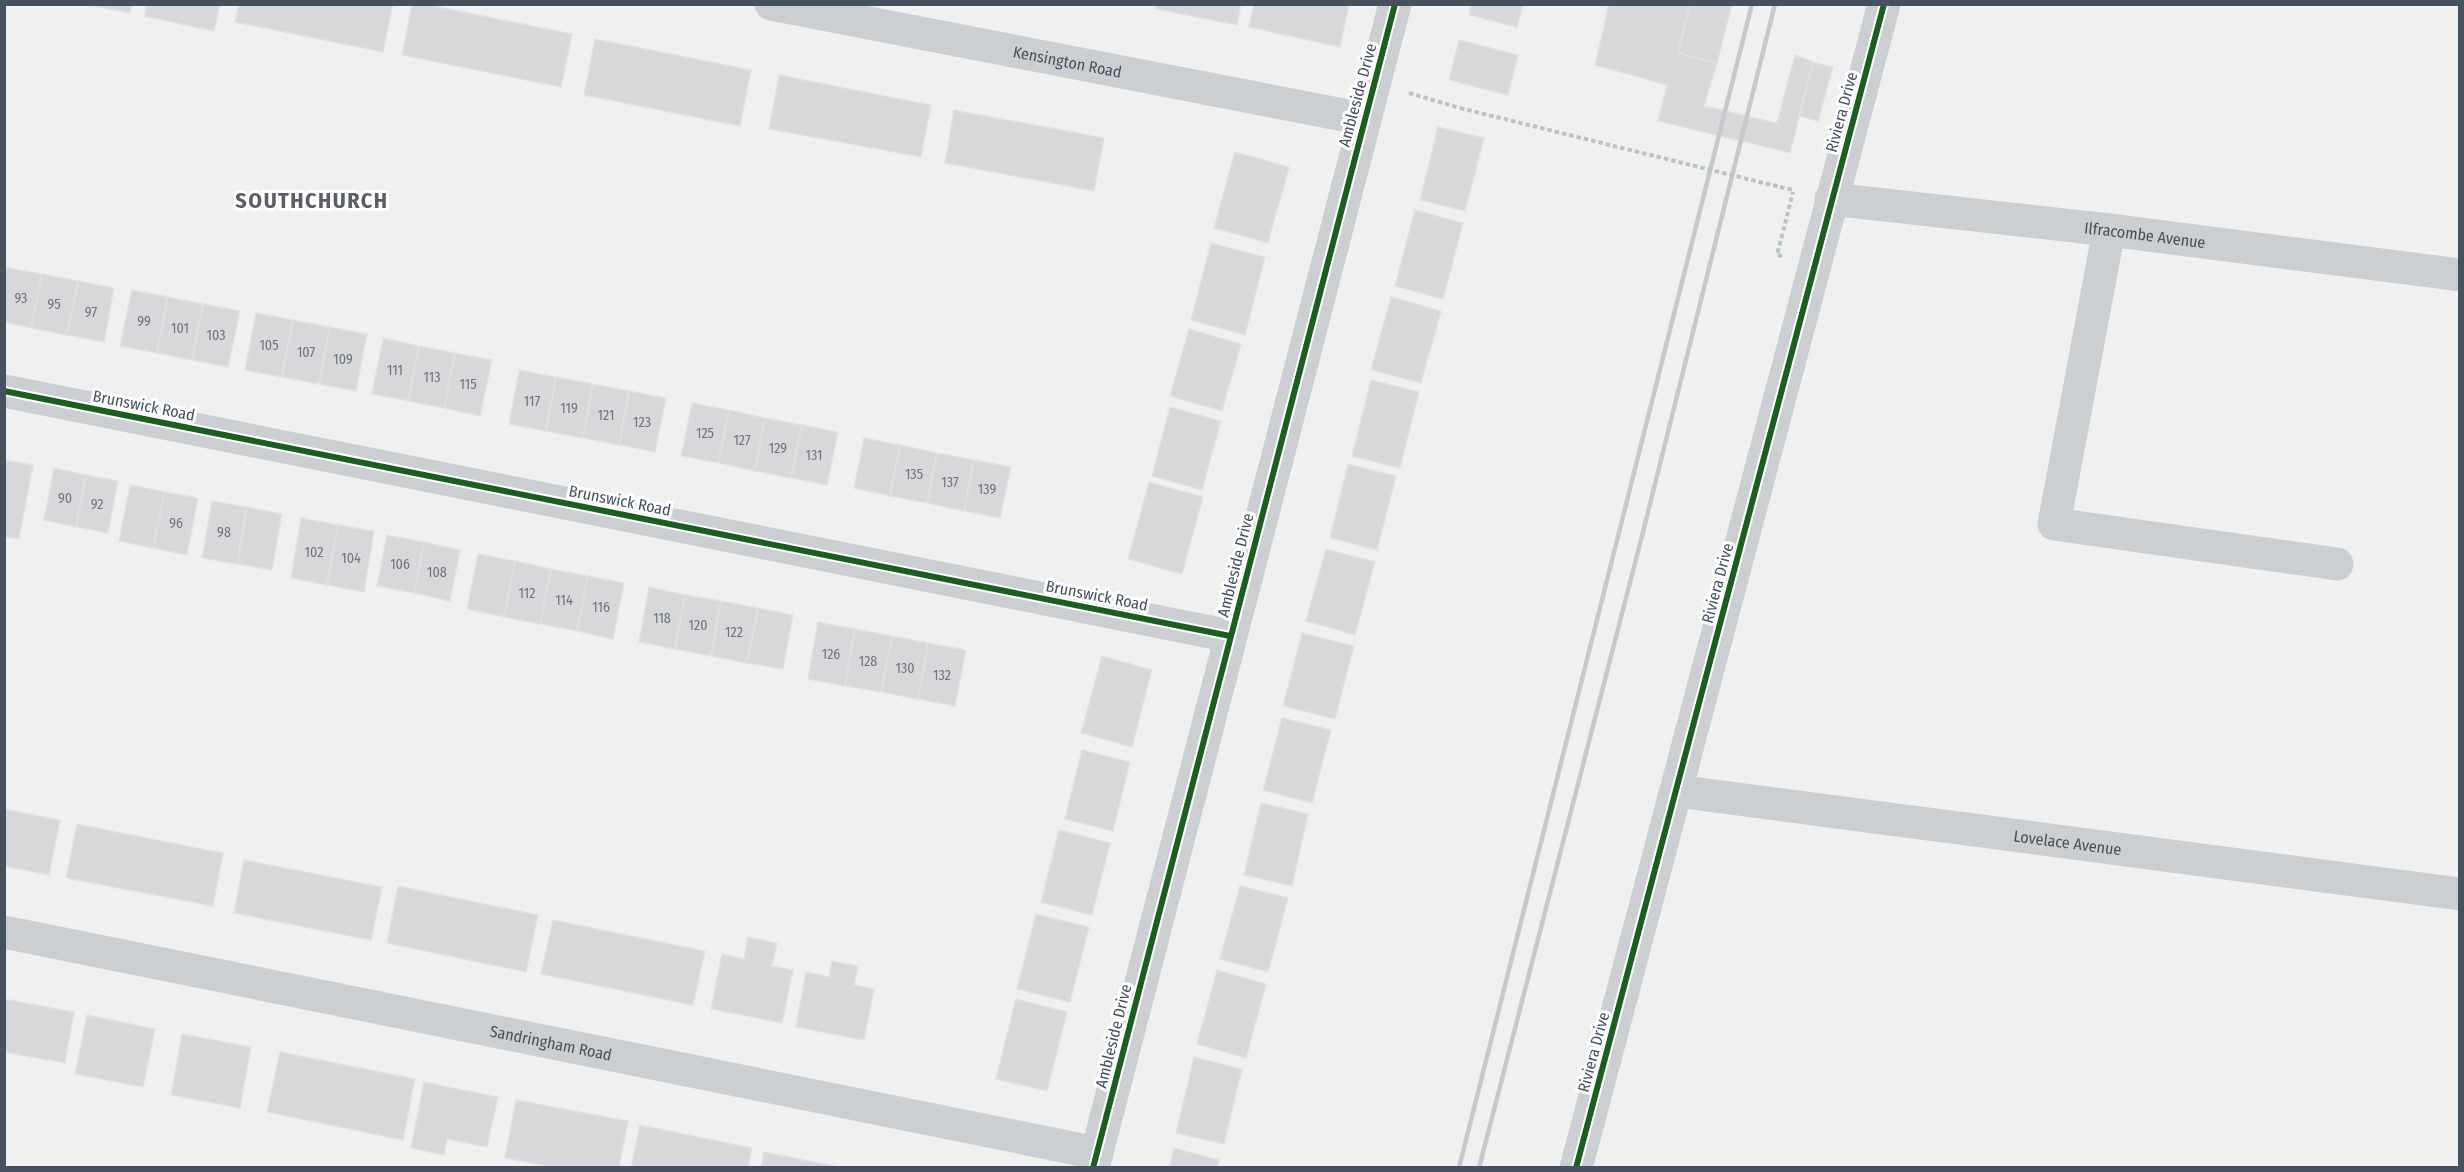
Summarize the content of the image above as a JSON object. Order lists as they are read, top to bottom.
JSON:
{
  "streets": {
    "street": [
      "Kensington Road",
      "Ambleside Drive",
      "Riviera Drive",
      "Ilfracombe Avenue",
      "Brunswick Road",
      "Lovelace Avenue",
      "Sandringham Road"
    ]
  },
  "crossings": [
    ["Kensington Road", "Ambleside Drive"],
    ["Ambleside Drive", "Brunswick Road"],
    ["Ambleside Drive", "Sandringham Road"],
    ["Riviera Drive", "Ilfracombe Avenue"],
    ["Riviera Drive", "Lovelace Avenue"]
  ],
  "districts": ["SOUTHCHURCH"],
  "house_numbers": [
    "93",
    "95",
    "97",
    "99",
    "101",
    "103",
    "105",
    "107",
    "109",
    "111",
    "113",
    "115",
    "117",
    "119",
    "121",
    "123",
    "125",
    "127",
    "129",
    "131",
    "135",
    "137",
    "139",
    "90",
    "92",
    "96",
    "98",
    "102",
    "104",
    "106",
    "108",
    "112",
    "114",
    "116",
    "118",
    "120",
    "122",
    "126",
    "128",
    "130",
    "132"
  ]
}
